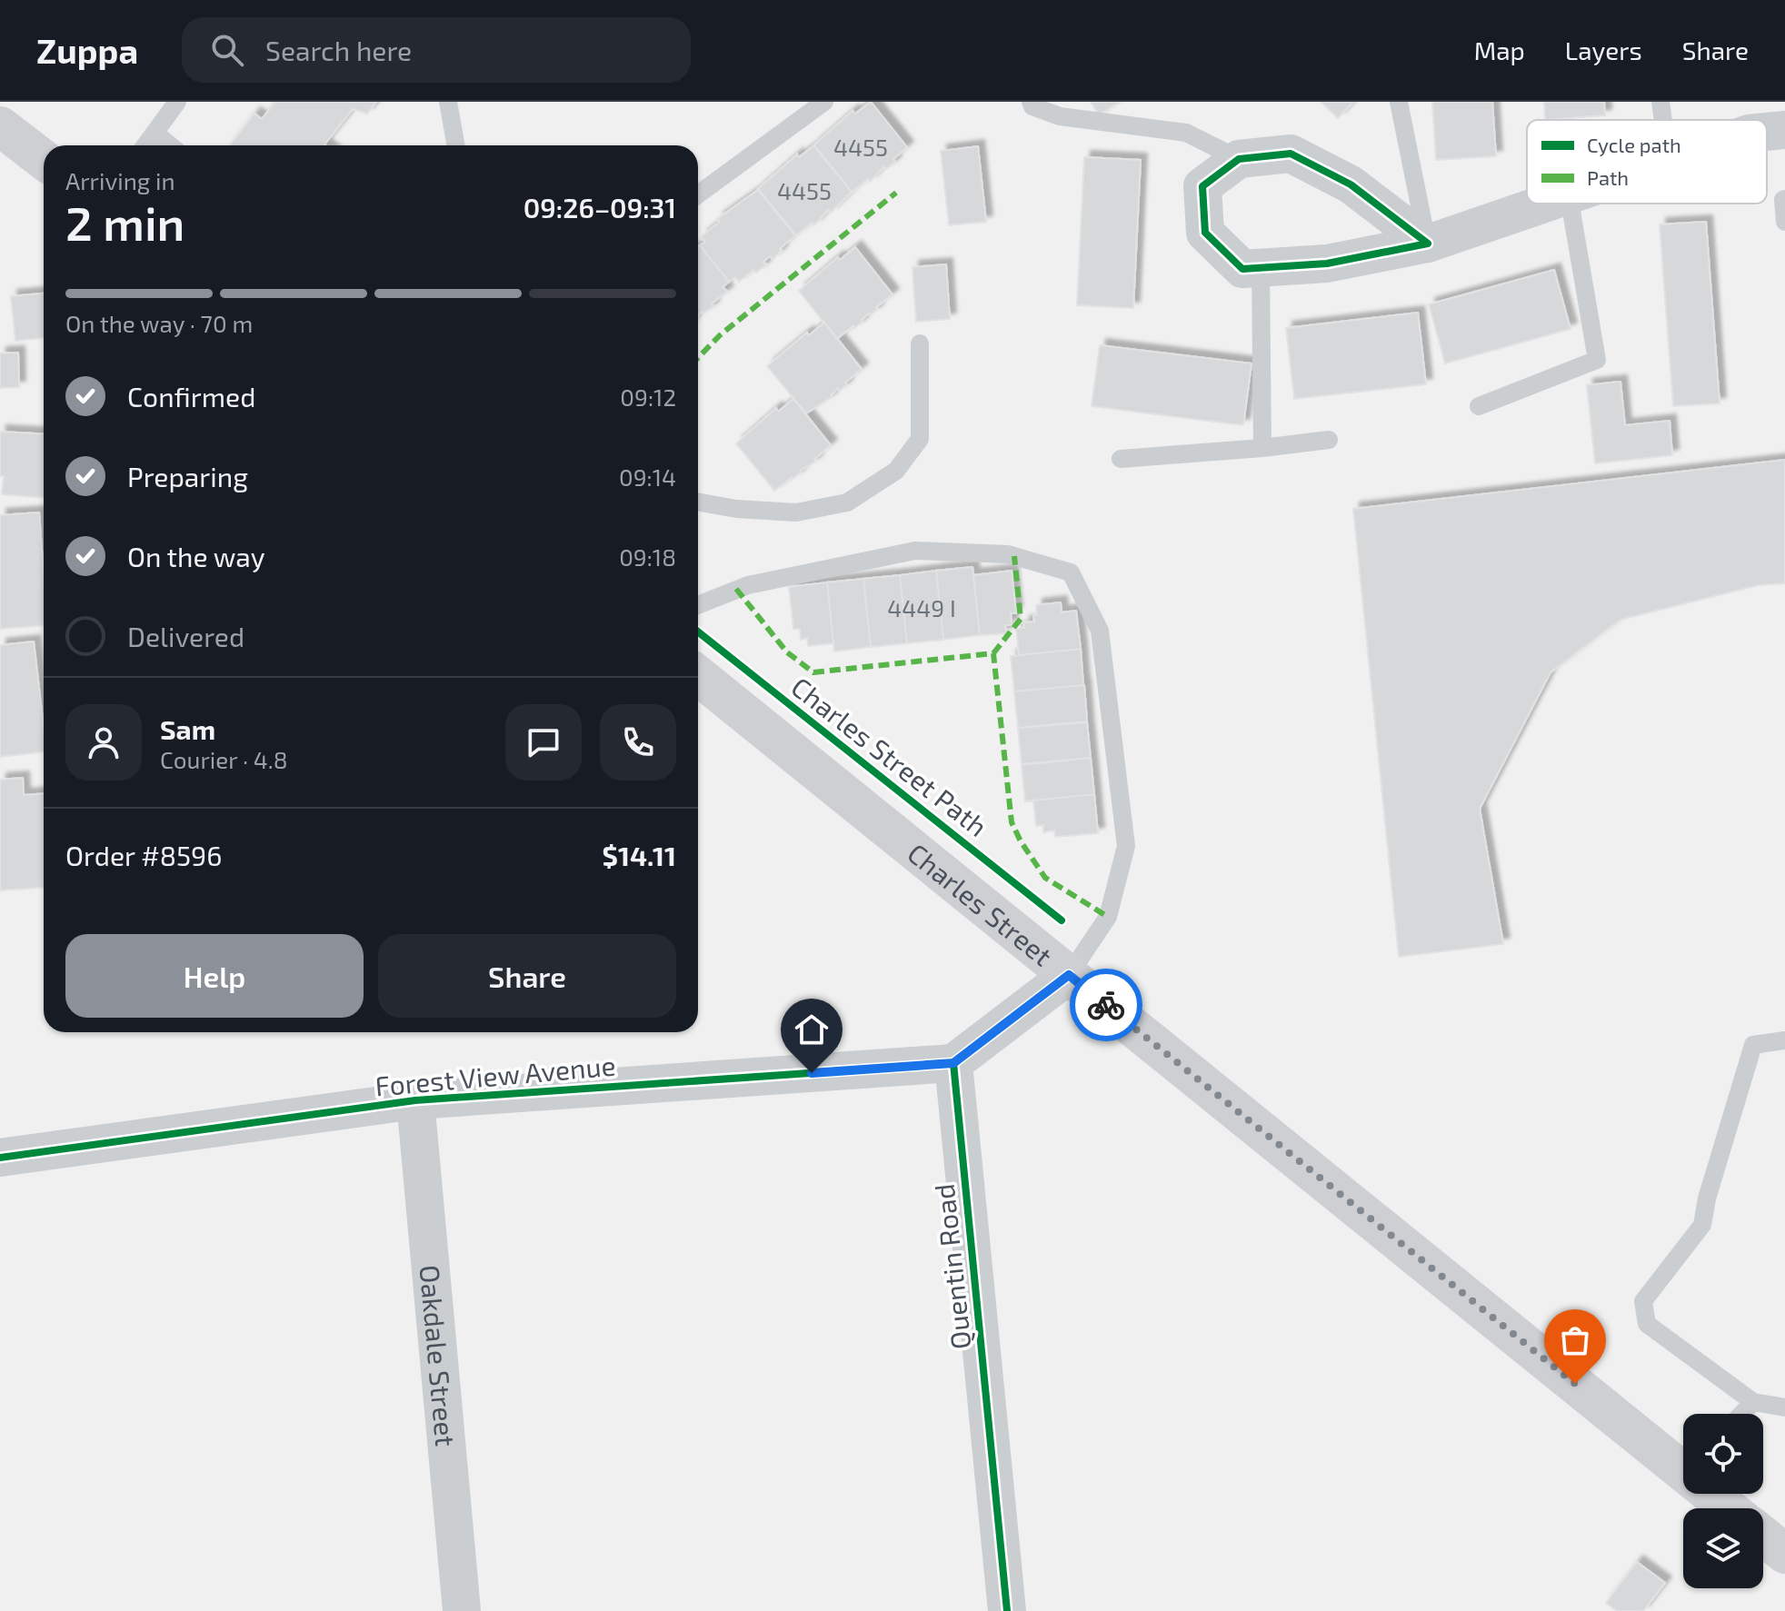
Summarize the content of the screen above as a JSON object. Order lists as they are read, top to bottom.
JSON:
{
  "streets": {
    "main road": ["Charles Street"],
    "street": ["Forest View Avenue", "Quentin Road", "Oakdale Street"],
    "cycle path": ["Charles Street Path"]
  },
  "crossings": [
    ["Forest View Avenue", "Quentin Road"],
    ["Forest View Avenue", "Oakdale Street"]
  ],
  "house_numbers": ["4455", "4455", "4449 I"],
  "legend": ["Cycle path", "Path"],
  "page": {
    "header": "Zuppa",
    "search": "Search here",
    "nav": ["Map", "Layers", "Share"],
    "heading": ["2 min", "Arriving in", "09:26–09:31"],
    "panel": [
      "Sam",
      "Courier · 4.8",
      "Order #8596",
      "$14.11"
    ],
    "bar": "On the way · 70 m",
    "list": [
      ["Confirmed", "09:12"],
      ["Preparing", "09:14"],
      ["On the way", "09:18"],
      "Delivered"
    ],
    "buttons": ["Help", "Share"]
  }
}
